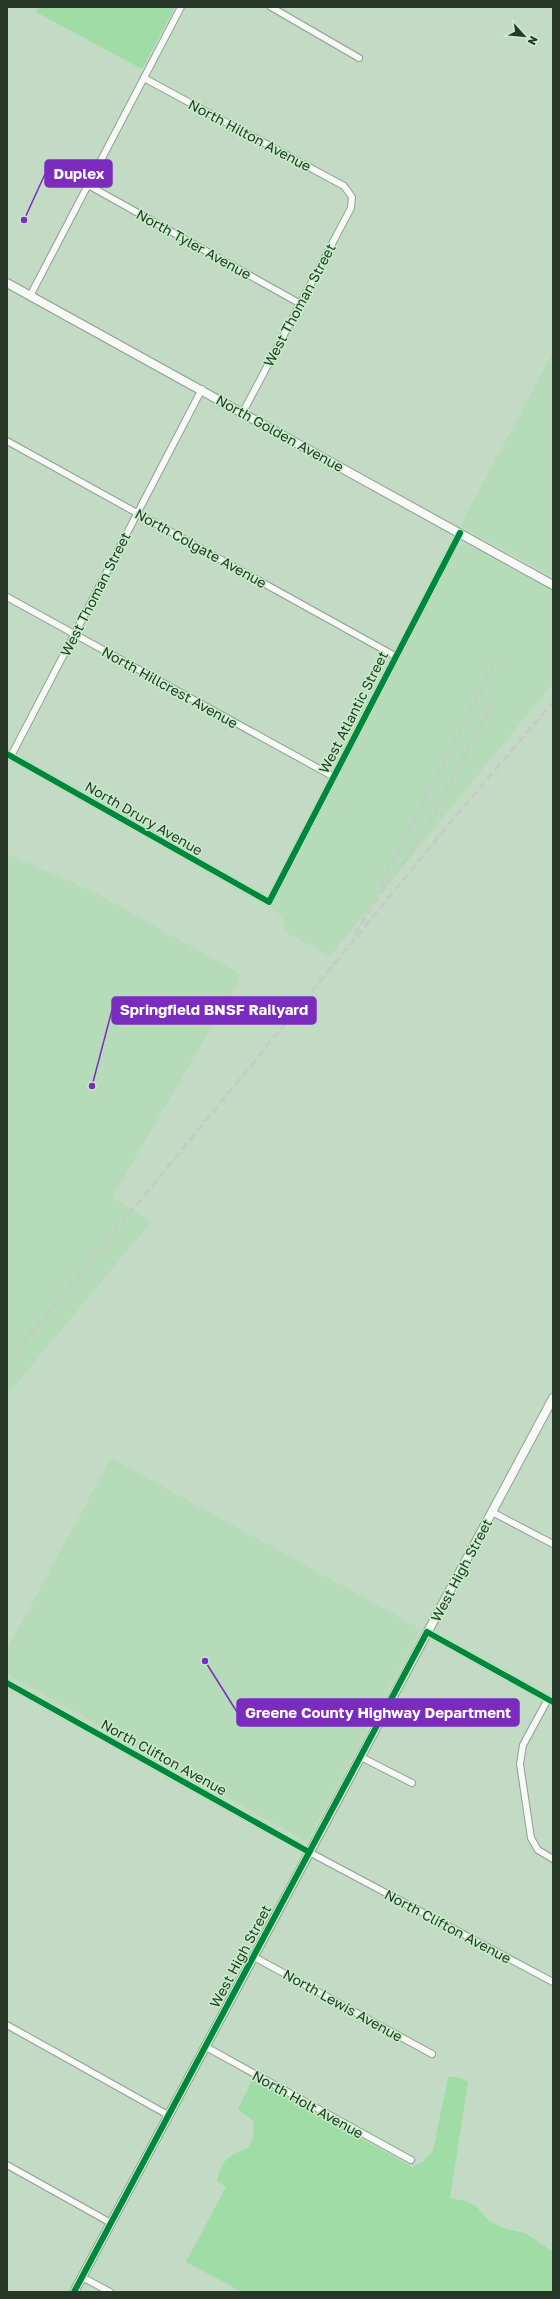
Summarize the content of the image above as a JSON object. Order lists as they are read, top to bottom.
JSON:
{
  "streets": {
    "street": [
      "North Hilton Avenue",
      "North Tyler Avenue",
      "West Thoman Street",
      "North Golden Avenue",
      "North Colgate Avenue",
      "North Hillcrest Avenue",
      "West Atlantic Street",
      "North Drury Avenue",
      "West High Street",
      "North Clifton Avenue",
      "North Lewis Avenue",
      "North Holt Avenue"
    ]
  },
  "crossings": [
    ["North Hilton Avenue", "West Thoman Street"],
    ["North Tyler Avenue", "West Thoman Street"],
    ["West Thoman Street", "North Golden Avenue"],
    ["West Thoman Street", "North Colgate Avenue"],
    ["West Thoman Street", "North Hillcrest Avenue"],
    ["West Thoman Street", "North Drury Avenue"],
    ["North Golden Avenue", "West Atlantic Street"],
    ["North Colgate Avenue", "West Atlantic Street"],
    ["North Hillcrest Avenue", "West Atlantic Street"],
    ["West Atlantic Street", "North Drury Avenue"],
    ["West High Street", "North Clifton Avenue"],
    ["West High Street", "North Lewis Avenue"],
    ["West High Street", "North Holt Avenue"]
  ],
  "places": ["Duplex", "Springfield BNSF Railyard", "Greene County Highway Department"],
  "north": "bottom right"
}
